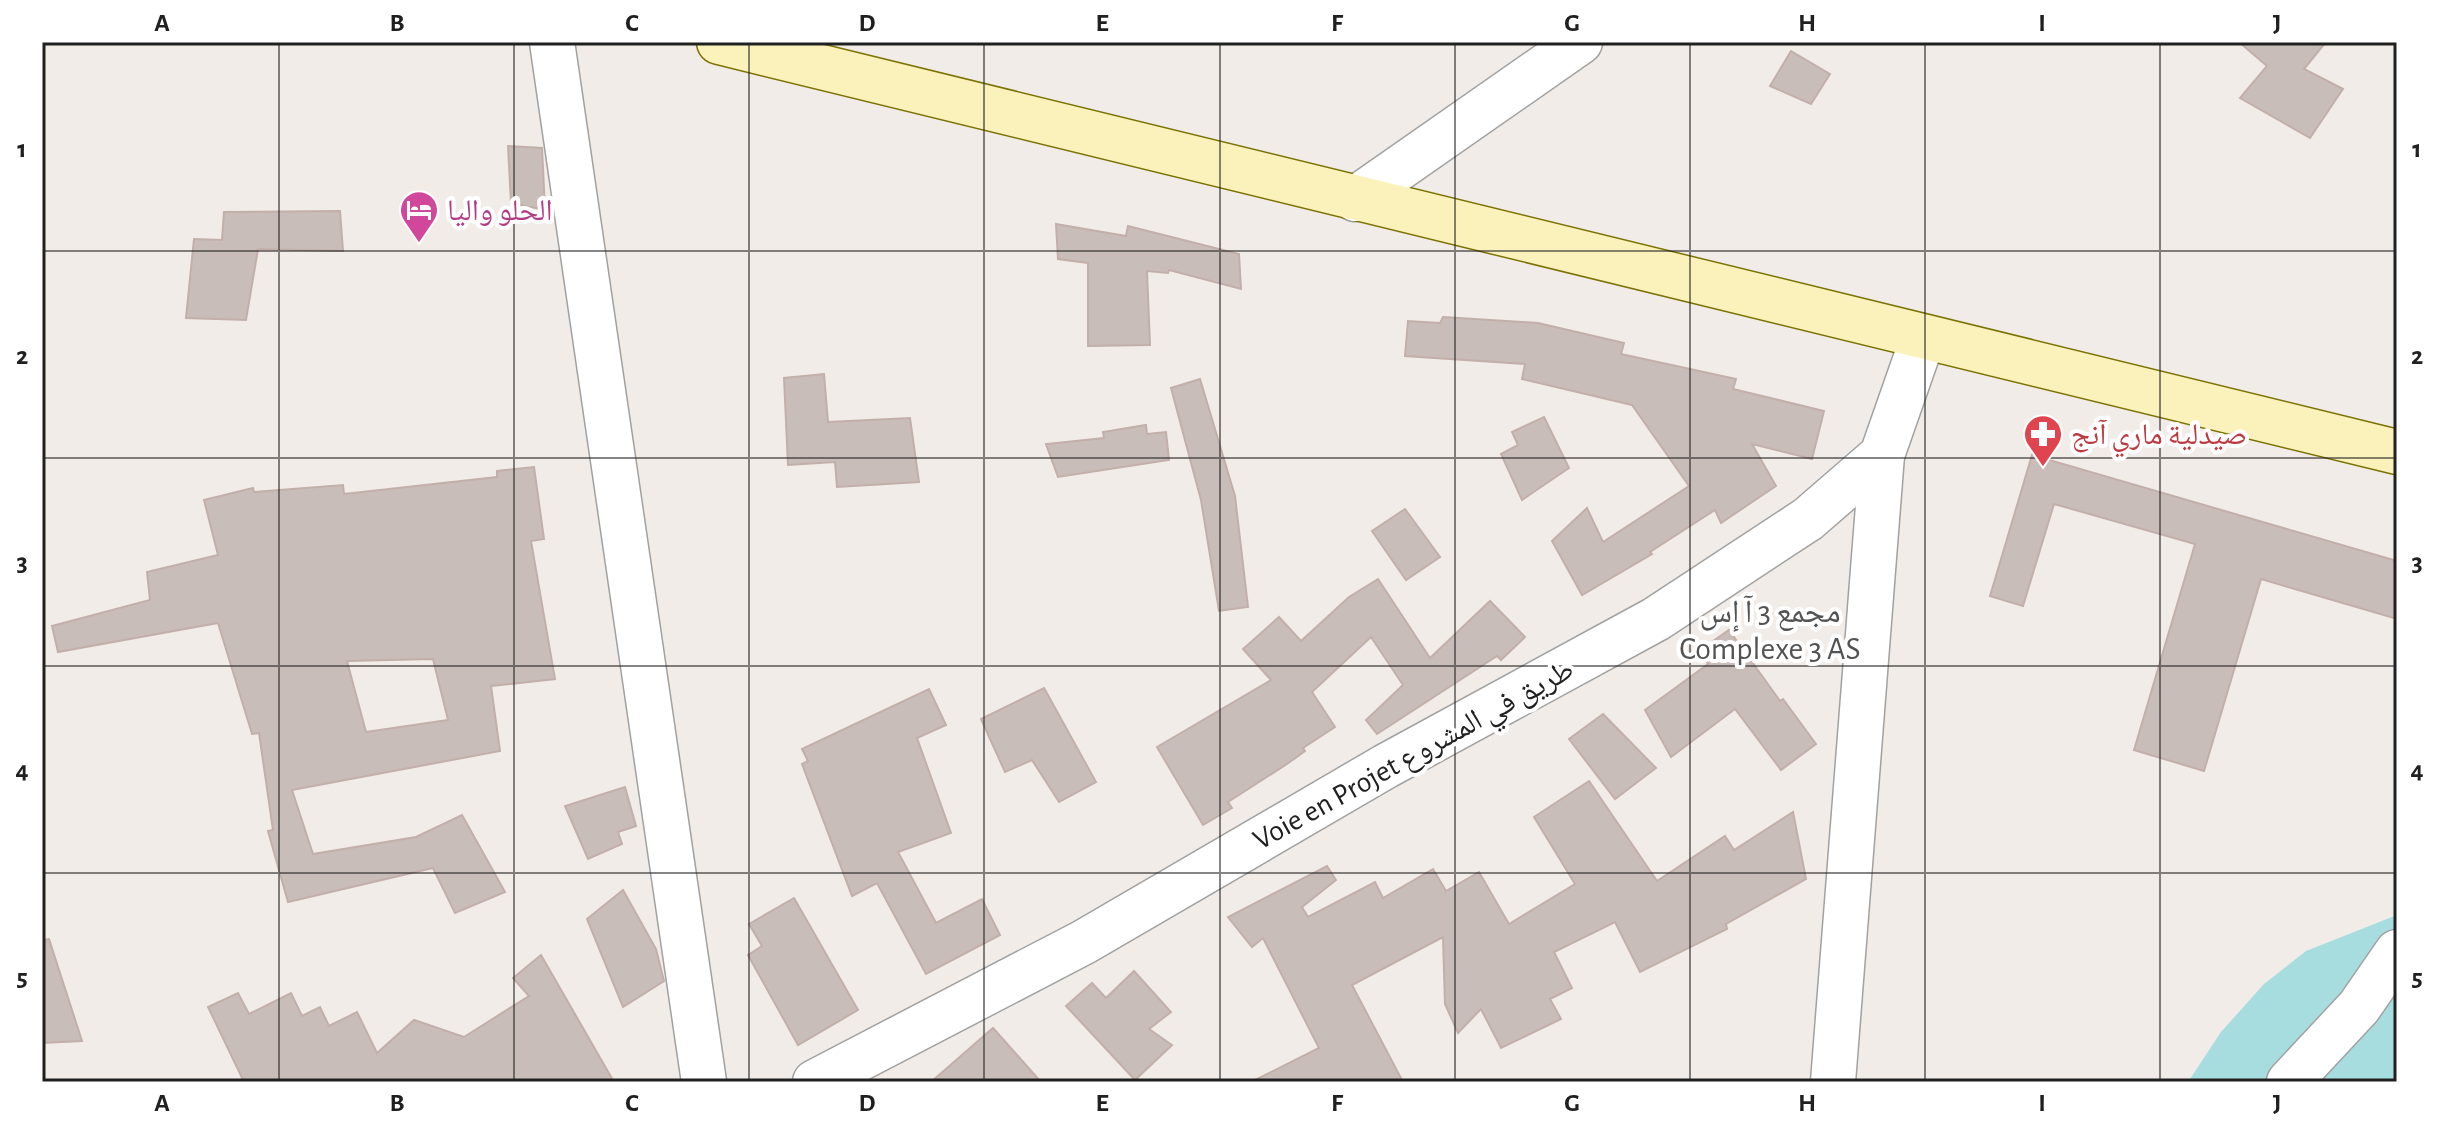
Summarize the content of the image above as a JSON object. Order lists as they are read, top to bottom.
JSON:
{
  "streets": {
    "street": ["Voie en Projet طريق في المشروع"]
  },
  "districts": ["مجمع 3 آ إس Complexe 3 AS"],
  "places": {
    "hotel": ["الحلو واليا"],
    "pharmacy": ["صيدلية ماري آنج"]
  },
  "grid": {
    "columns": [
      "A",
      "B",
      "C",
      "D",
      "E",
      "F",
      "G",
      "H",
      "I",
      "J"
    ],
    "rows": [
      "1",
      "2",
      "3",
      "4",
      "5"
    ]
  }
}
